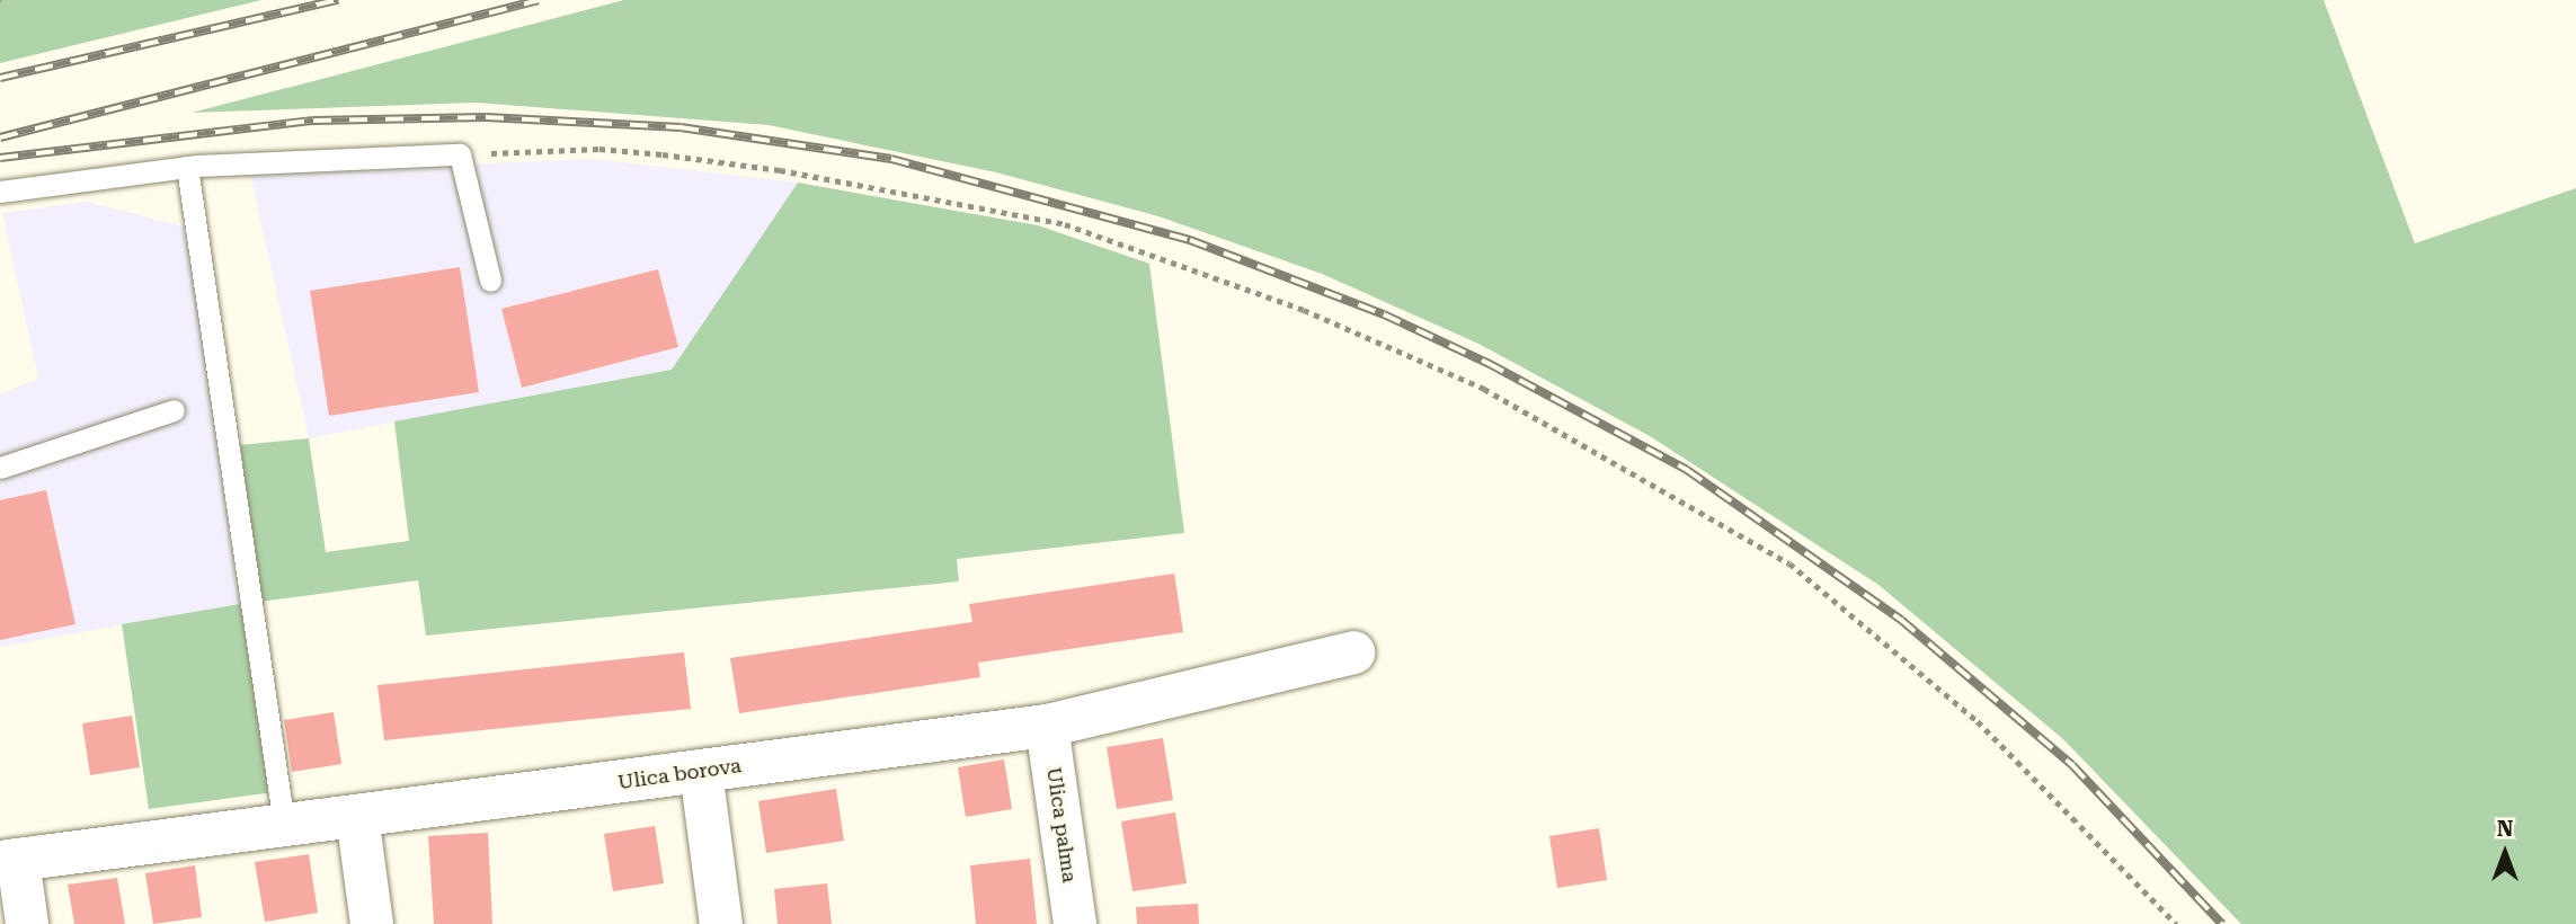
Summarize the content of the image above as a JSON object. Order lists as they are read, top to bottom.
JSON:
{
  "streets": {
    "street": ["Ulica borova", "Ulica palma"]
  },
  "crossings": [
    ["Ulica borova", "Ulica palma"]
  ],
  "north": "top"
}
